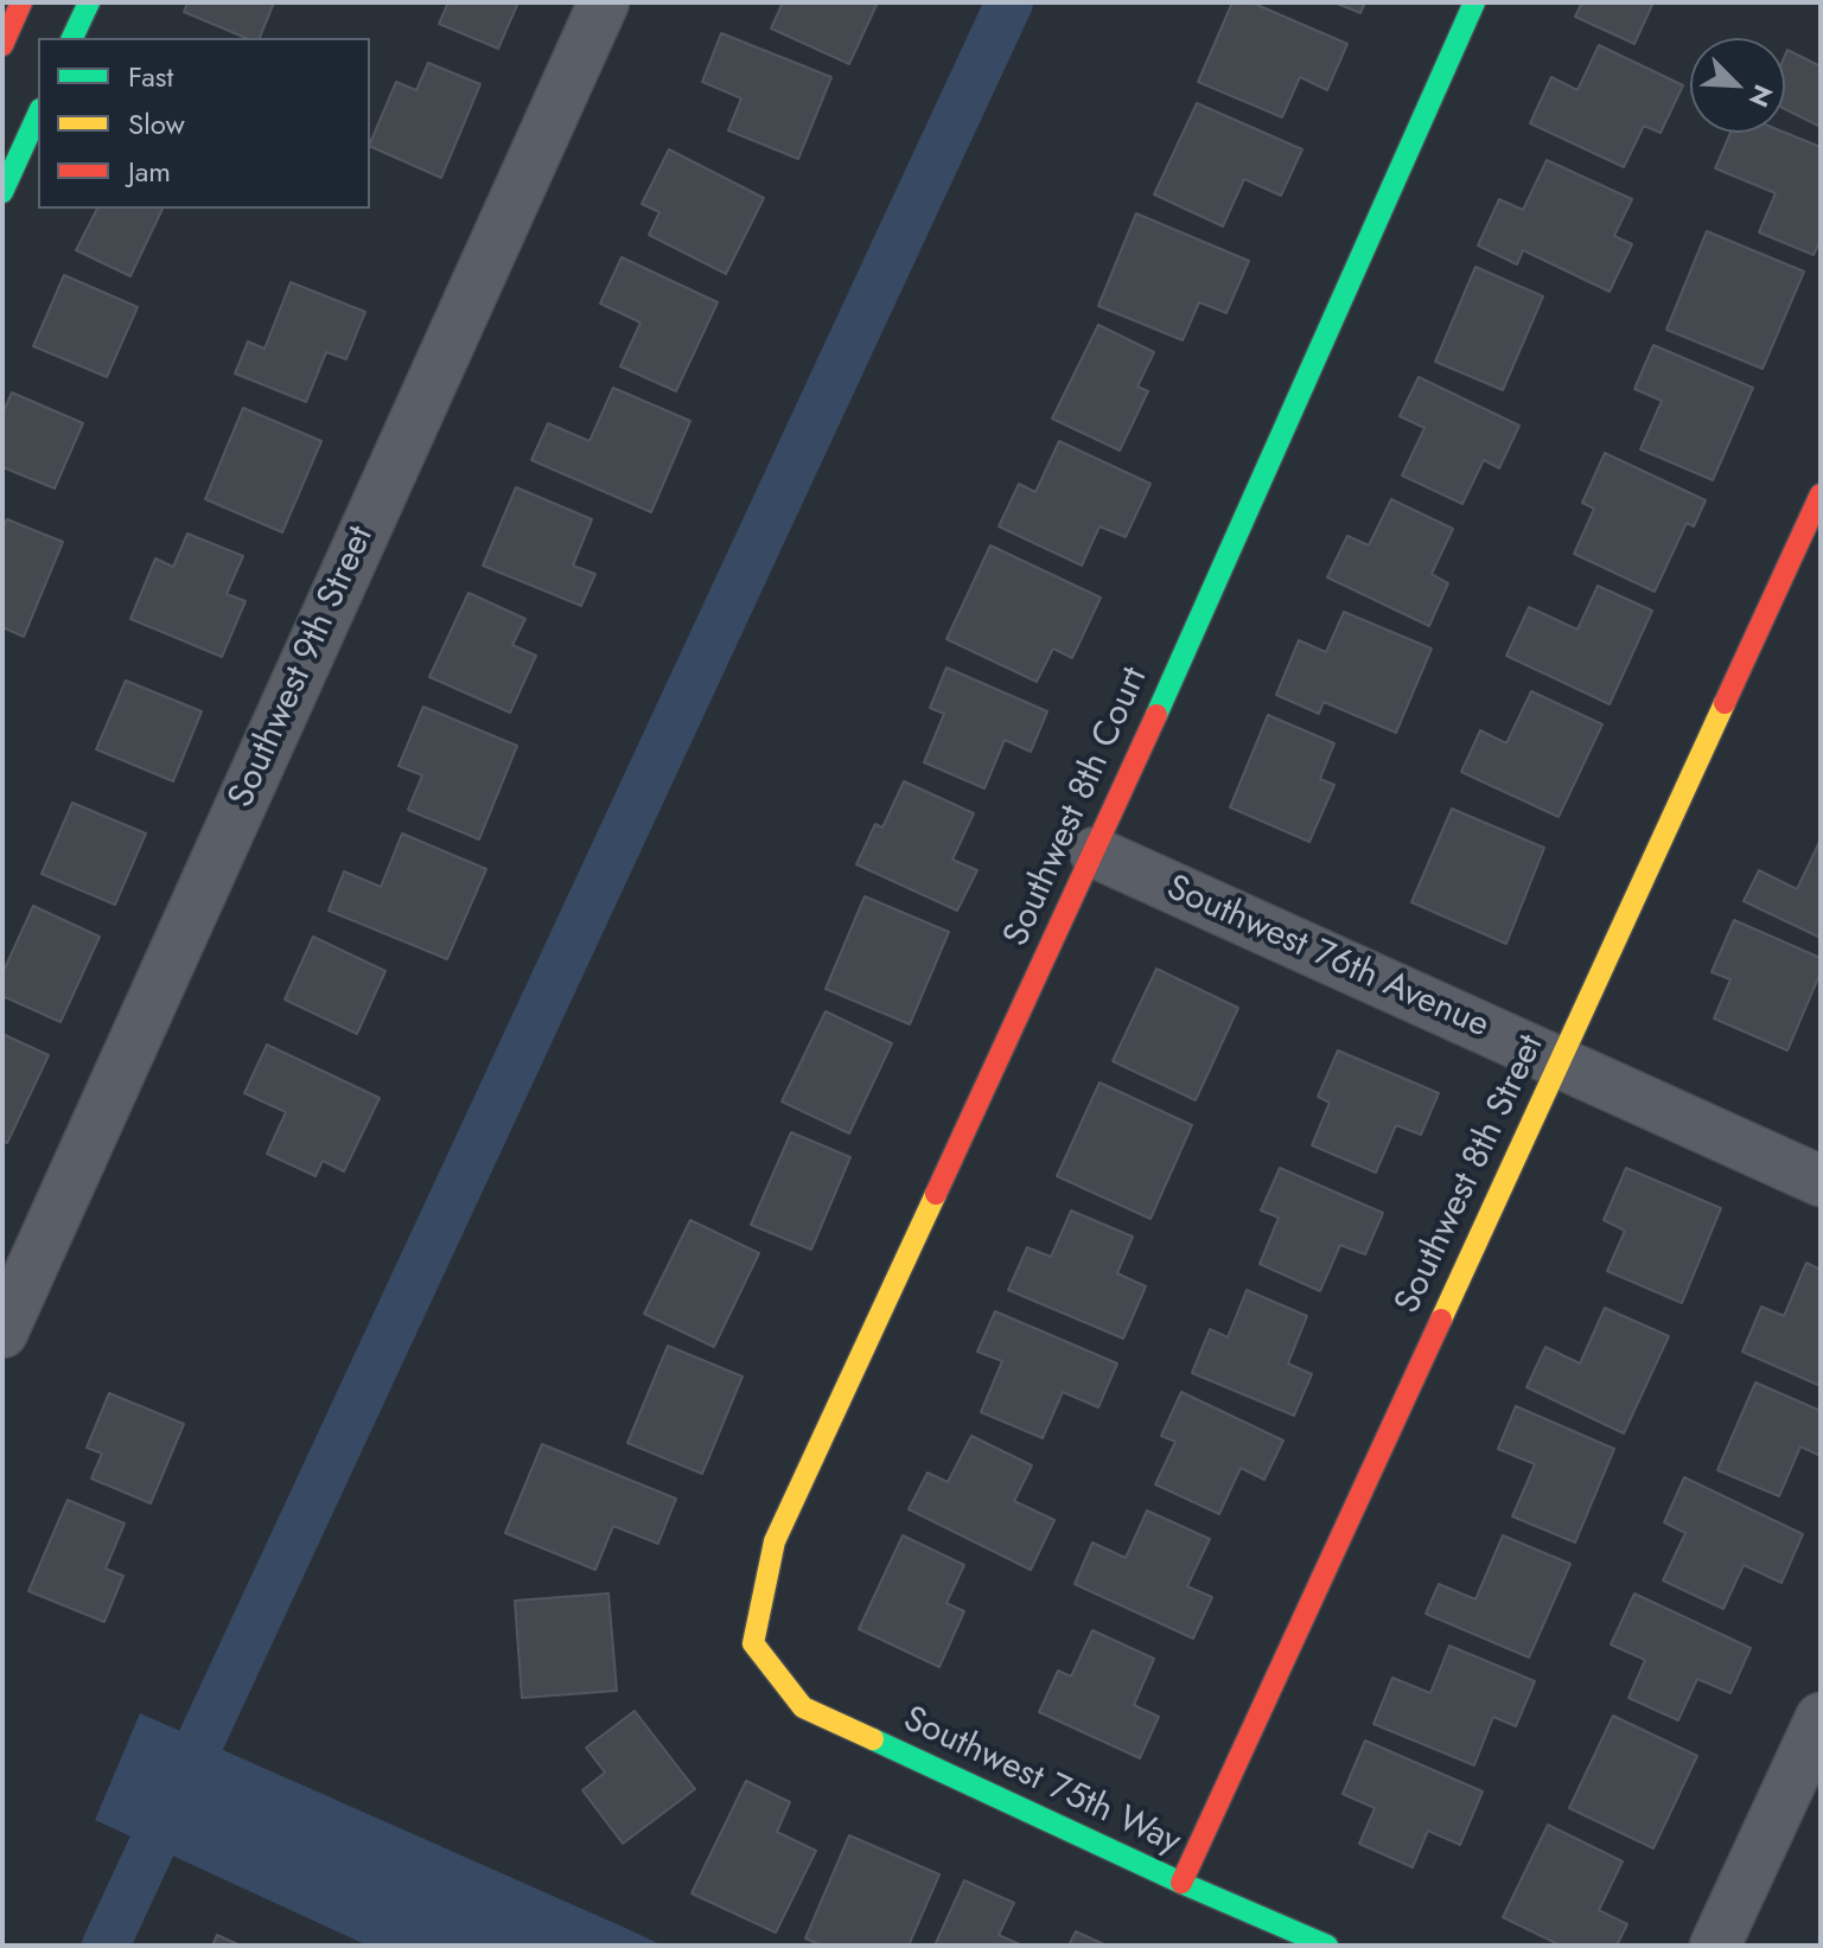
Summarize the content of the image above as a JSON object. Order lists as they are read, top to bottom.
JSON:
{
  "streets": {
    "street": [
      "Southwest 9th Street",
      "Southwest 8th Court",
      "Southwest 76th Avenue",
      "Southwest 8th Street",
      "Southwest 75th Way"
    ]
  },
  "crossings": [
    ["Southwest 8th Court", "Southwest 76th Avenue"],
    ["Southwest 8th Court", "Southwest 75th Way"],
    ["Southwest 76th Avenue", "Southwest 8th Street"],
    ["Southwest 8th Street", "Southwest 75th Way"]
  ],
  "legend": ["Fast", "Slow", "Jam"],
  "north": "bottom right"
}
